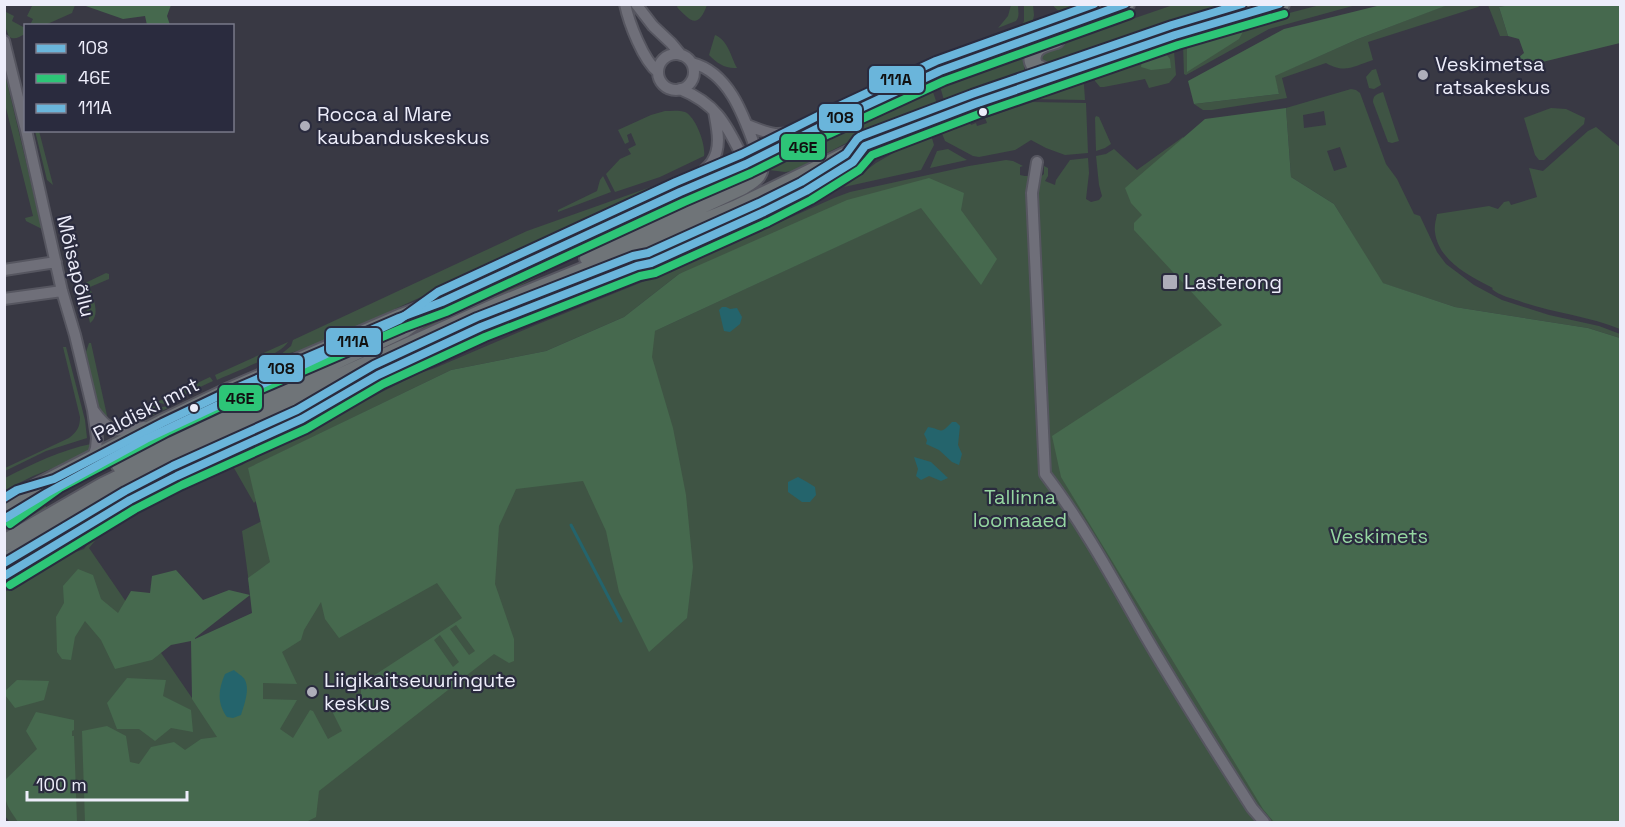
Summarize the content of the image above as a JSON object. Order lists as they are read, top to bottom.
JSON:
{
  "streets": {
    "main road": ["Paldiski mnt"],
    "street": ["Mõisapõllu"]
  },
  "crossings": [
    ["Mõisapõllu", "Paldiski mnt"]
  ],
  "parks": ["Tallinna loomaaed", "Veskimets"],
  "places": {
    "other": ["Veskimetsa ratsakeskus", "Rocca al Mare kaubanduskeskus", "Liigikaitseuuringute keskus"],
    "transit": ["Lasterong"]
  },
  "lines": ["transit line 108", "transit line 111A", "transit line 46E"],
  "legend": ["108", "46E", "111A"],
  "scale_bar": "100 m"
}
